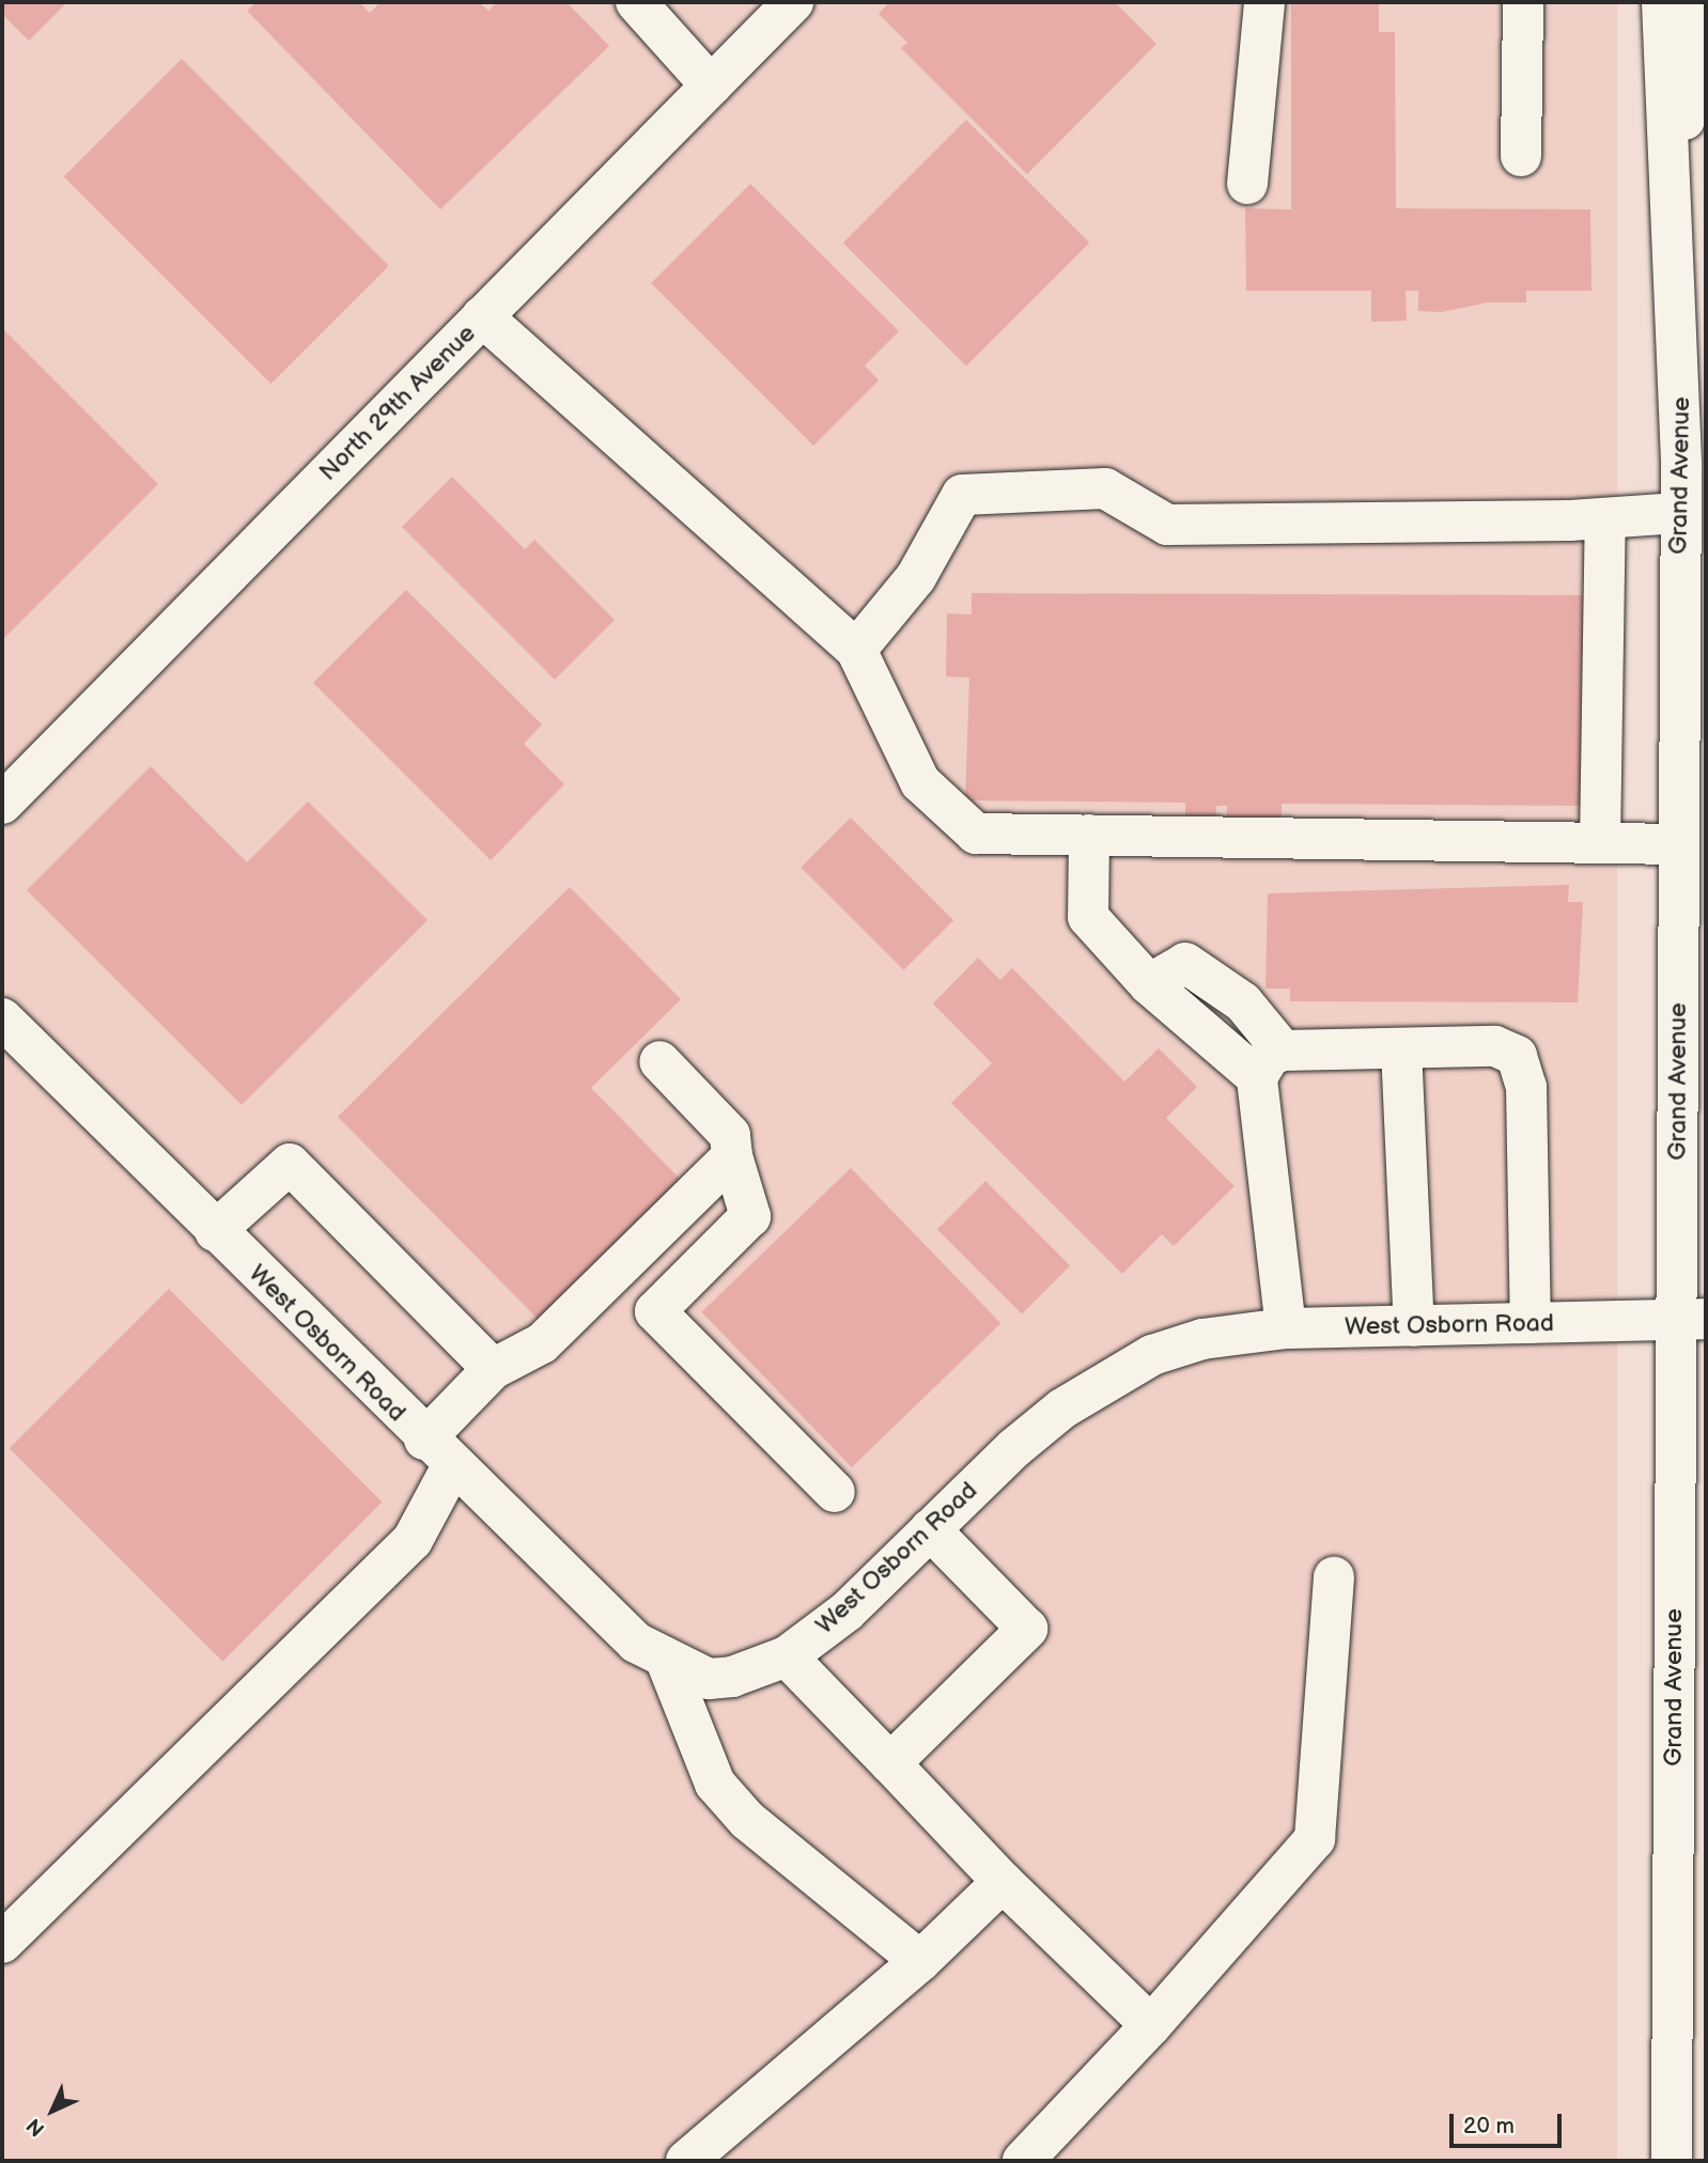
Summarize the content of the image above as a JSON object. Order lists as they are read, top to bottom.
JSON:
{
  "streets": {
    "main road": ["North 29th Avenue", "Grand Avenue", "West Osborn Road"]
  },
  "crossings": [
    ["Grand Avenue", "West Osborn Road"]
  ],
  "scale_bar": "20 m",
  "north": "bottom left"
}
